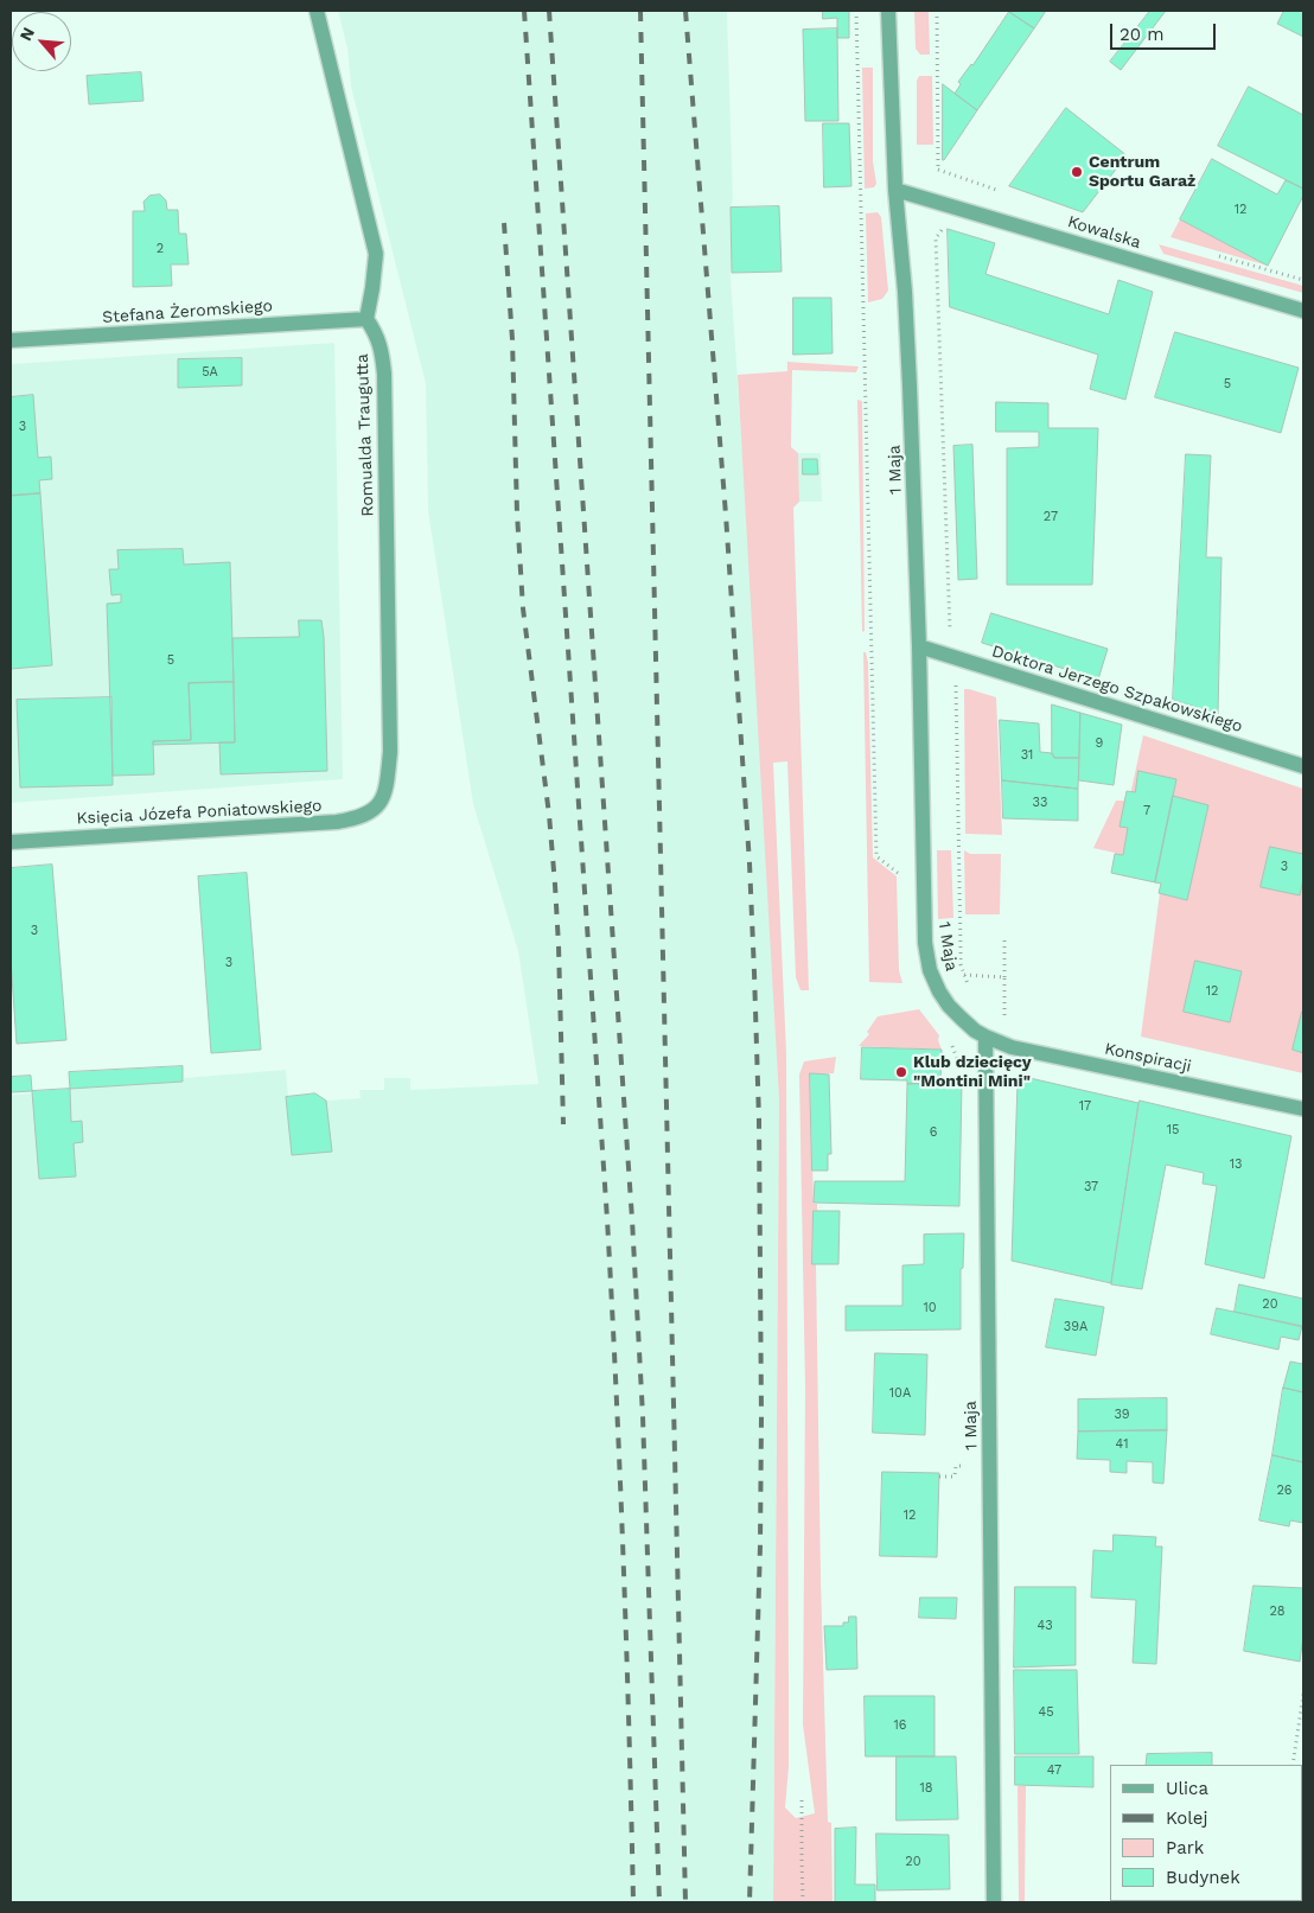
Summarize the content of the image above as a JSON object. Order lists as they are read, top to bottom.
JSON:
{
  "streets": {
    "street": [
      "Kowalska",
      "Stefana Żeromskiego",
      "Romualda Traugutta",
      "1 Maja",
      "Doktora Jerzego Szpakowskiego",
      "Księcia Józefa Poniatowskiego",
      "Konspiracji"
    ]
  },
  "crossings": [
    ["Kowalska", "1 Maja"],
    ["Stefana Żeromskiego", "Romualda Traugutta"],
    ["Romualda Traugutta", "Księcia Józefa Poniatowskiego"],
    ["1 Maja", "Doktora Jerzego Szpakowskiego"],
    ["1 Maja", "Konspiracji"]
  ],
  "places": ["Centrum Sportu Garaż", "Klub dziecięcy \"Montini Mini\""],
  "house_numbers": [
    "12",
    "2",
    "5A",
    "5",
    "3",
    "27",
    "5",
    "9",
    "31",
    "33",
    "7",
    "3",
    "3",
    "3",
    "12",
    "17",
    "15",
    "6",
    "13",
    "37",
    "20",
    "10",
    "39A",
    "10A",
    "39",
    "41",
    "26",
    "12",
    "28",
    "43",
    "45",
    "16",
    "47",
    "18",
    "20"
  ],
  "legend": [
    "Ulica",
    "Kolej",
    "Park",
    "Budynek"
  ],
  "scale_bar": "20 m",
  "north": "top left"
}
